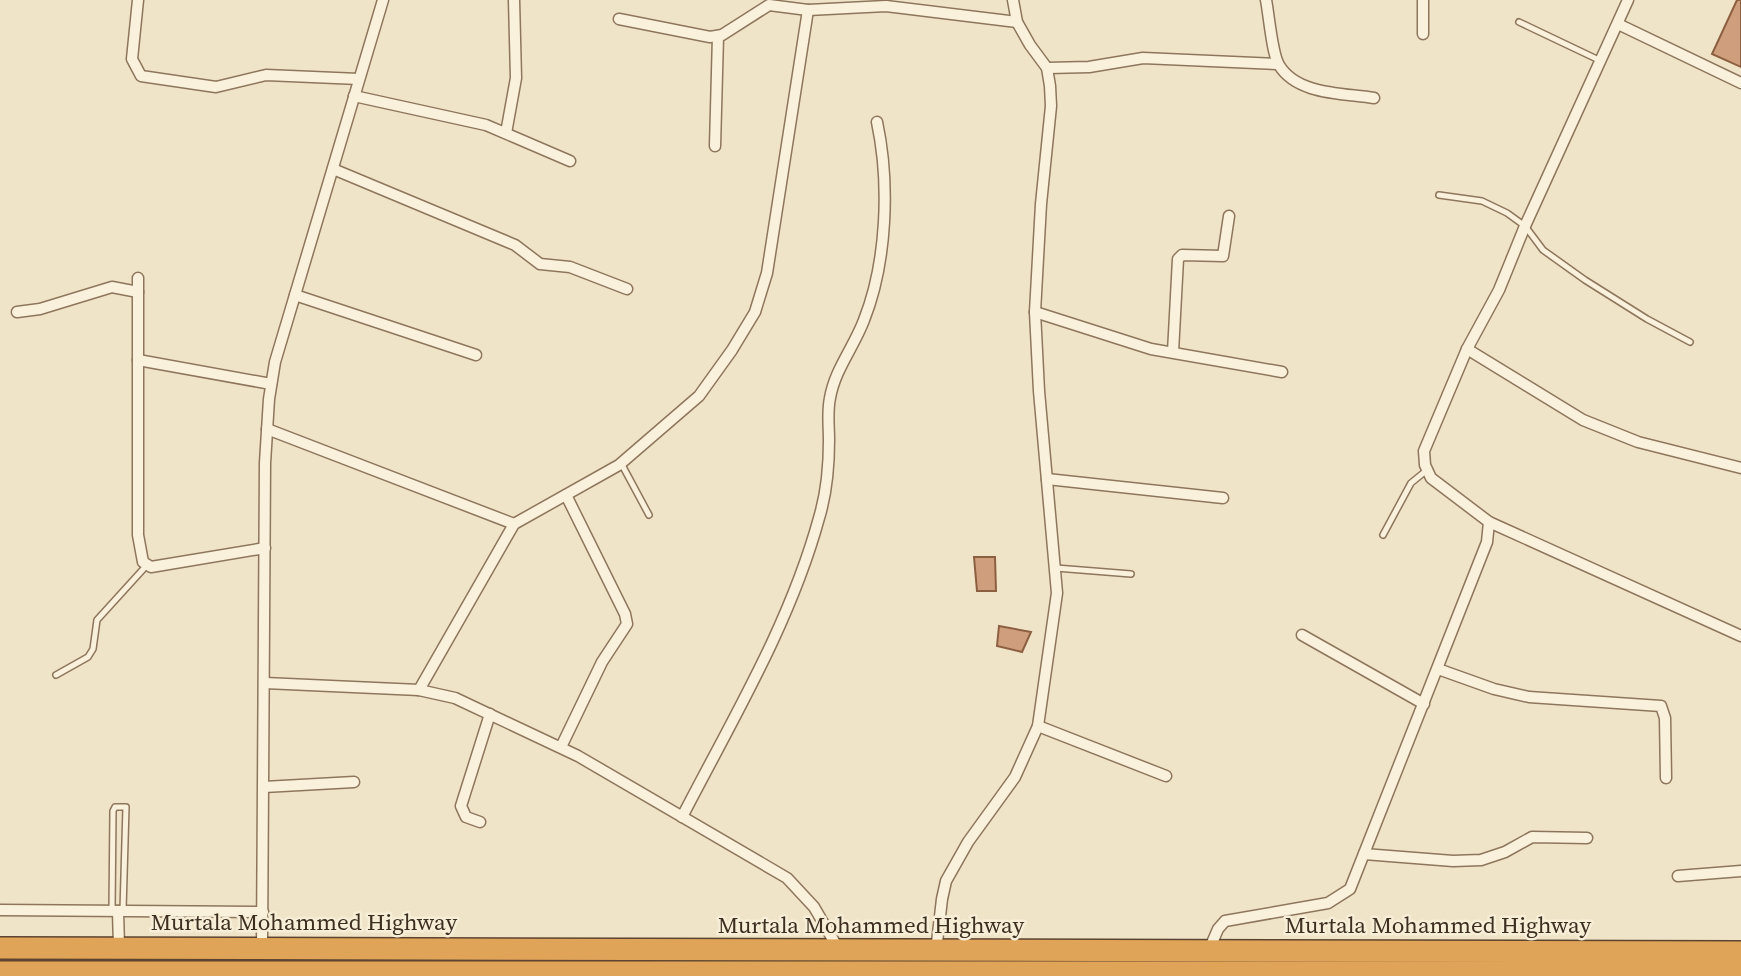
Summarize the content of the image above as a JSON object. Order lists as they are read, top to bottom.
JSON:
{
  "streets": {
    "highway": ["Murtala Mohammed Highway"]
  }
}
